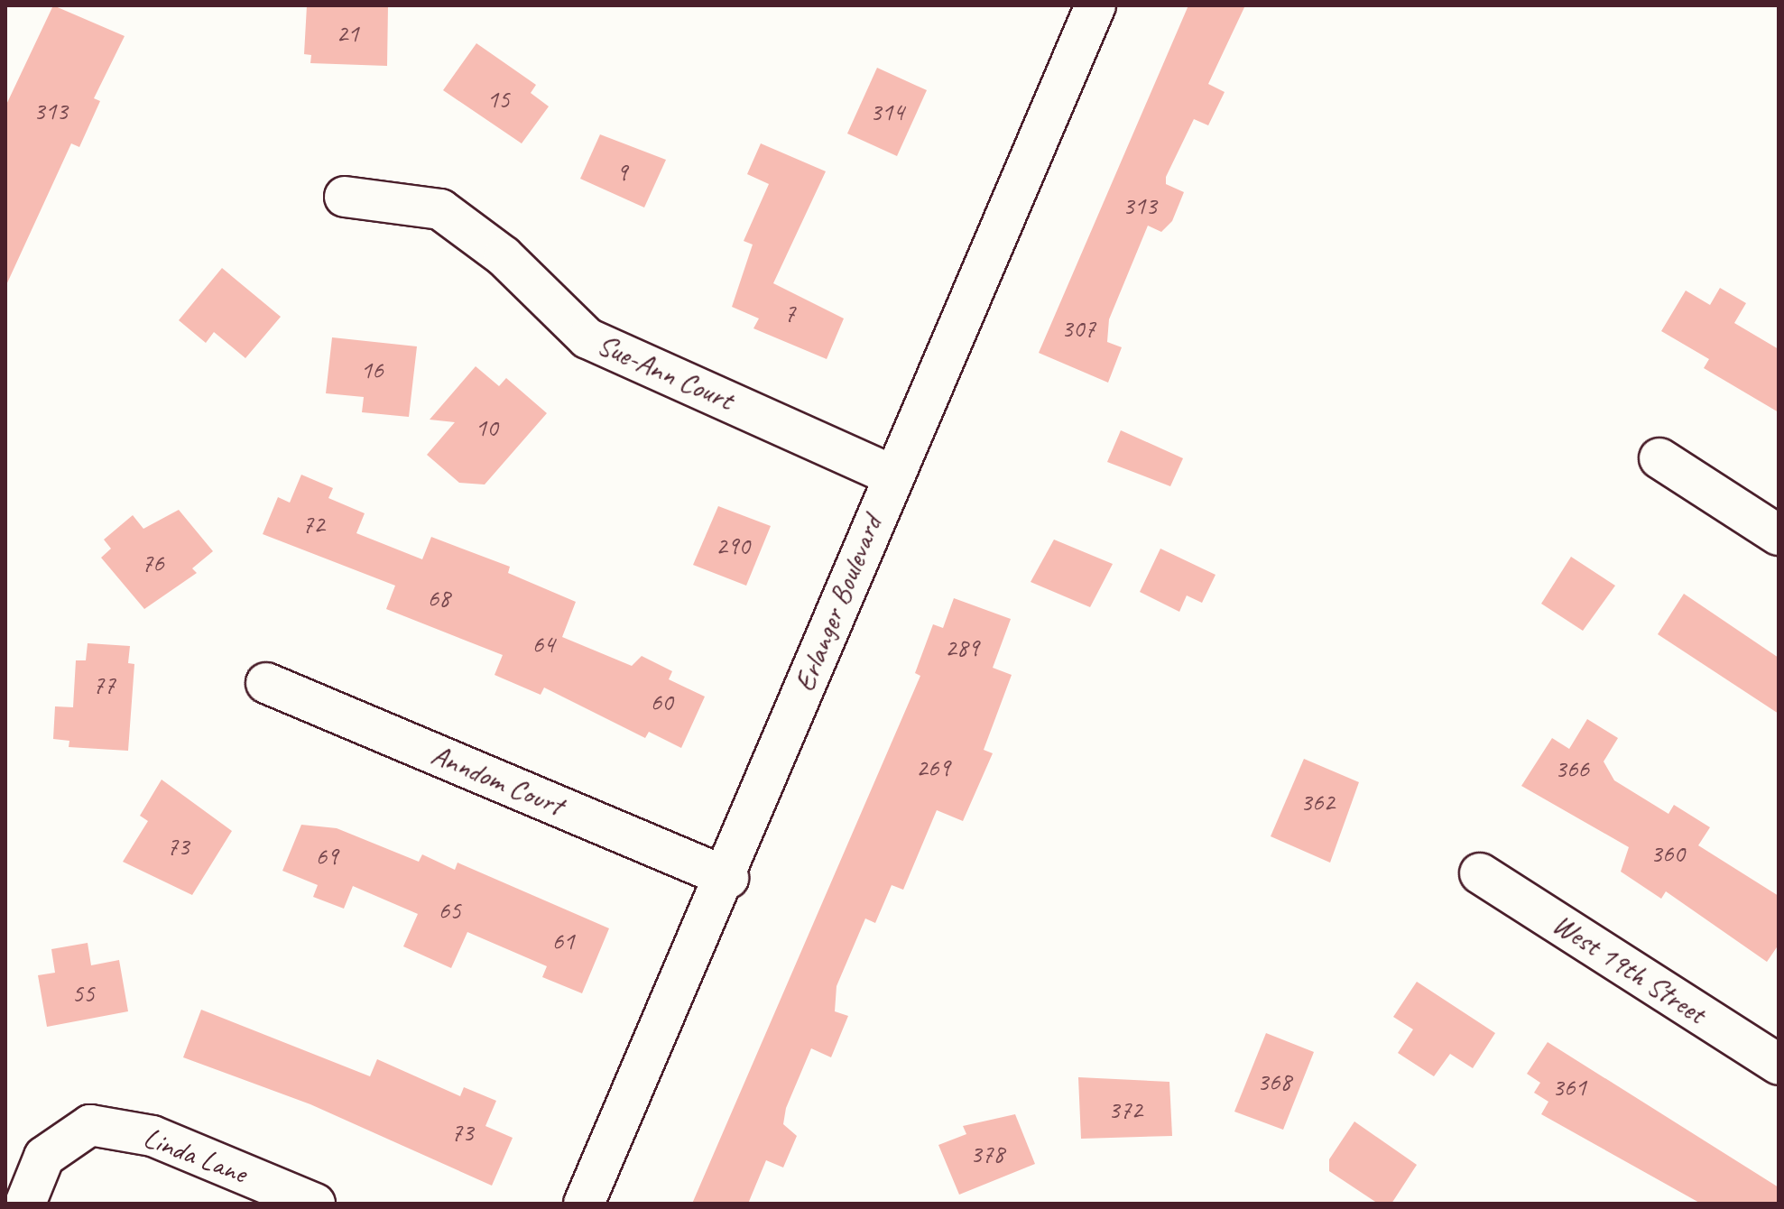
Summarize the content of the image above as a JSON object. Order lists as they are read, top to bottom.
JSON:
{
  "streets": {
    "street": [
      "Sue-Ann Court",
      "Erlanger Boulevard",
      "Anndom Court",
      "West 19th Street",
      "Linda Lane"
    ]
  },
  "crossings": [
    ["Sue-Ann Court", "Erlanger Boulevard"],
    ["Erlanger Boulevard", "Anndom Court"]
  ],
  "house_numbers": [
    "21",
    "15",
    "313",
    "314",
    "9",
    "313",
    "7",
    "307",
    "16",
    "10",
    "72",
    "290",
    "76",
    "68",
    "64",
    "289",
    "77",
    "60",
    "269",
    "366",
    "362",
    "73",
    "360",
    "69",
    "65",
    "61",
    "55",
    "368",
    "361",
    "372",
    "73",
    "378"
  ]
}
